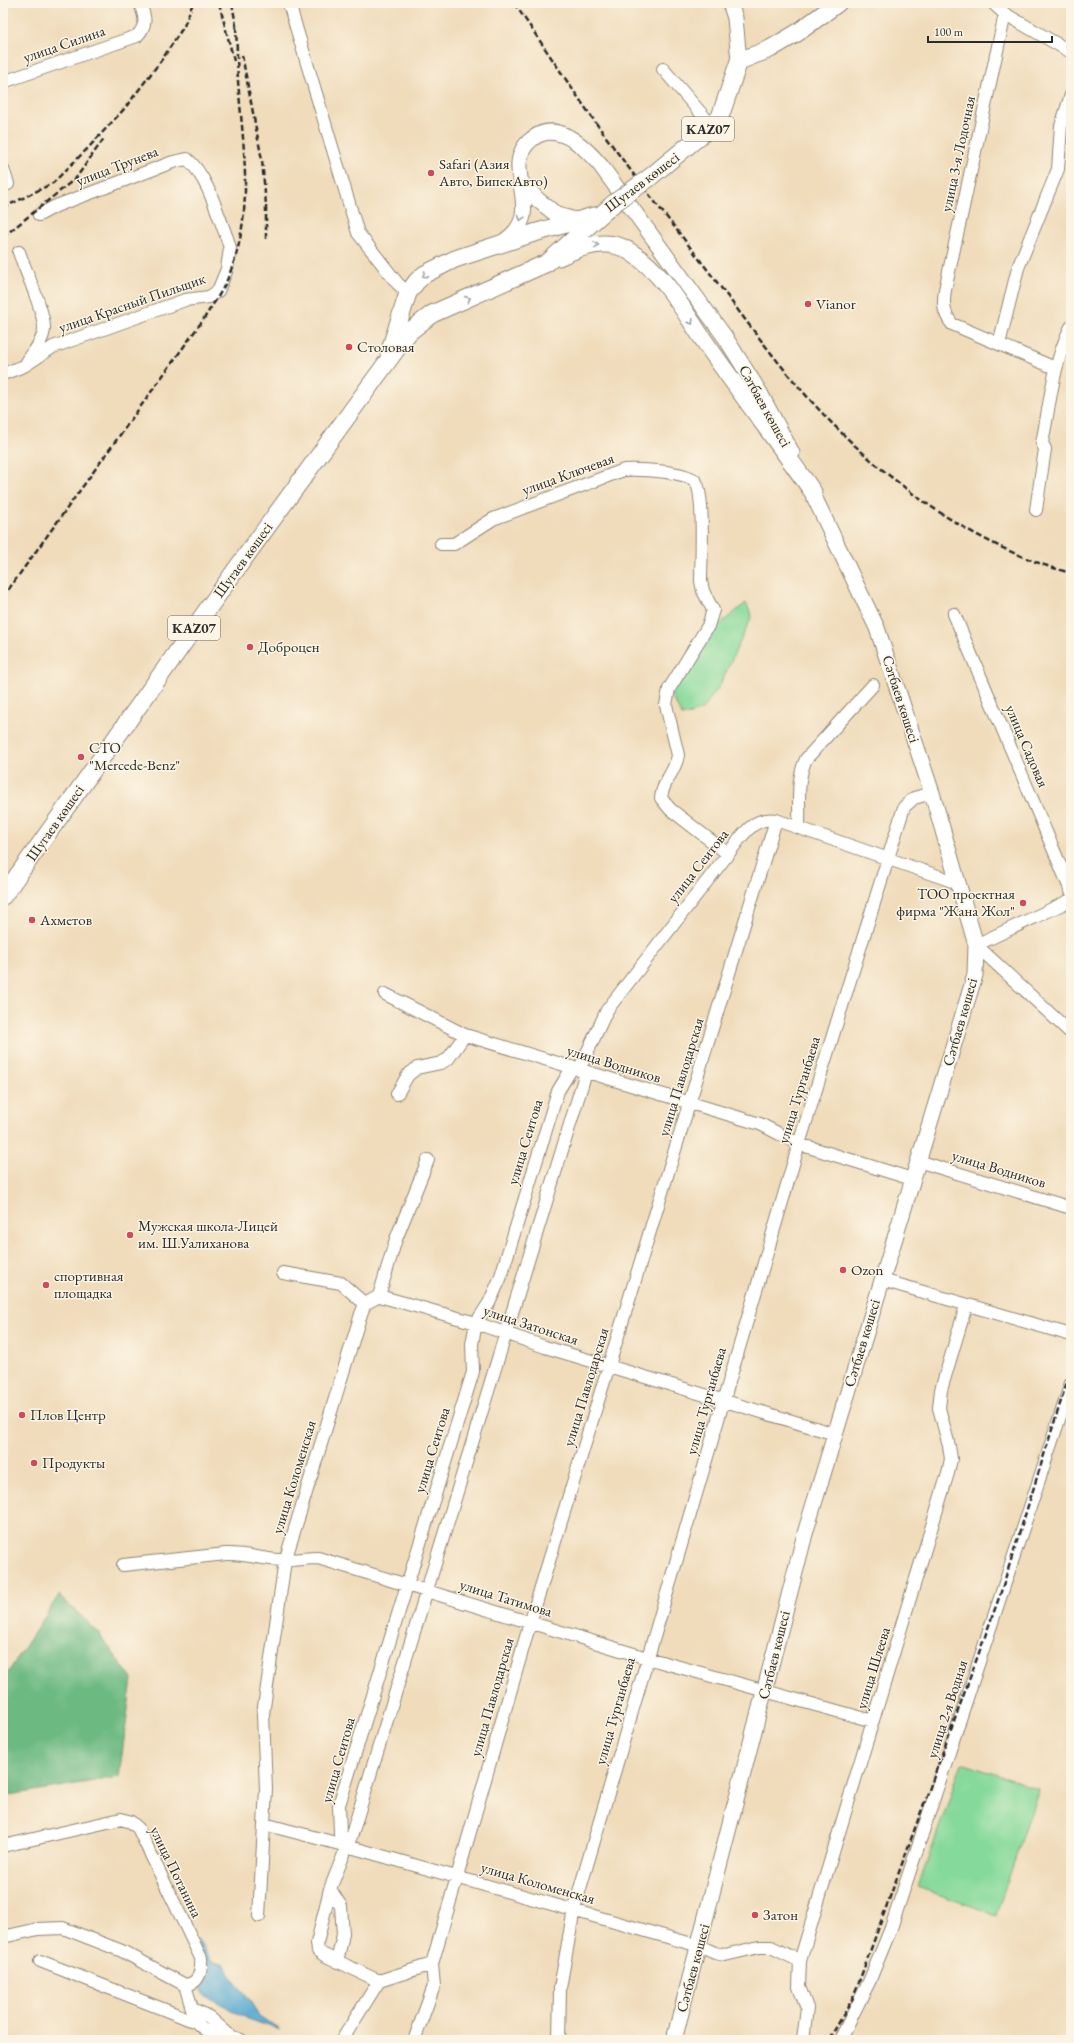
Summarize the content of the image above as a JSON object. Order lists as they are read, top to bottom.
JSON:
{
  "streets": {
    "highway": ["KAZ07", "Шугаев көшесі"],
    "main road": ["Сәтбаев көшесі"],
    "street": [
      "улица Силина",
      "улица 3-я Лодочная",
      "улица Трунева",
      "улица Красный Пильщик",
      "улица Ключевая",
      "улица Садовая",
      "улица Сеитова",
      "улица Водников",
      "улица Павлодарская",
      "улица Турганбаева",
      "улица Затонская",
      "улица Коломенская",
      "улица Татимова",
      "улица Шлеева",
      "улица 2-я Водная",
      "улица Потанина"
    ]
  },
  "crossings": [
    ["KAZ07", "Шугаев көшесі"],
    ["улица Трунева", "улица Красный Пильщик"],
    ["Шугаев көшесі", "Сәтбаев көшесі"],
    ["Сәтбаев көшесі", "улица Сеитова"],
    ["Сәтбаев көшесі", "улица Водников"],
    ["Сәтбаев көшесі", "улица Турганбаева"],
    ["Сәтбаев көшесі", "улица Затонская"],
    ["Сәтбаев көшесі", "улица Коломенская"],
    ["Сәтбаев көшесі", "улица Татимова"],
    ["улица Ключевая", "улица Сеитова"],
    ["улица Сеитова", "улица Водников"],
    ["улица Сеитова", "улица Павлодарская"],
    ["улица Сеитова", "улица Турганбаева"],
    ["улица Сеитова", "улица Затонская"],
    ["улица Сеитова", "улица Коломенская"],
    ["улица Сеитова", "улица Татимова"],
    ["улица Водников", "улица Павлодарская"],
    ["улица Водников", "улица Турганбаева"],
    ["улица Павлодарская", "улица Затонская"],
    ["улица Павлодарская", "улица Коломенская"],
    ["улица Павлодарская", "улица Татимова"],
    ["улица Турганбаева", "улица Затонская"],
    ["улица Турганбаева", "улица Коломенская"],
    ["улица Турганбаева", "улица Татимова"],
    ["улица Коломенская", "улица Татимова"],
    ["улица Коломенская", "улица Шлеева"],
    ["улица Татимова", "улица Шлеева"]
  ],
  "places": [
    "Safari (Азия Авто, БипекАвто)",
    "Vianor",
    "Столовая",
    "Доброцен",
    "СТО \"Mercede-Benz\"",
    "ТОО проектная фирма \"Жана Жол\"",
    "Ахметов",
    "Мужская школа-Лицей им. Ш.Уалиханова",
    "Ozon",
    "спортивная площадка",
    "Плов Центр",
    "Продукты",
    "Затон"
  ],
  "scale_bar": "100 m"
}
